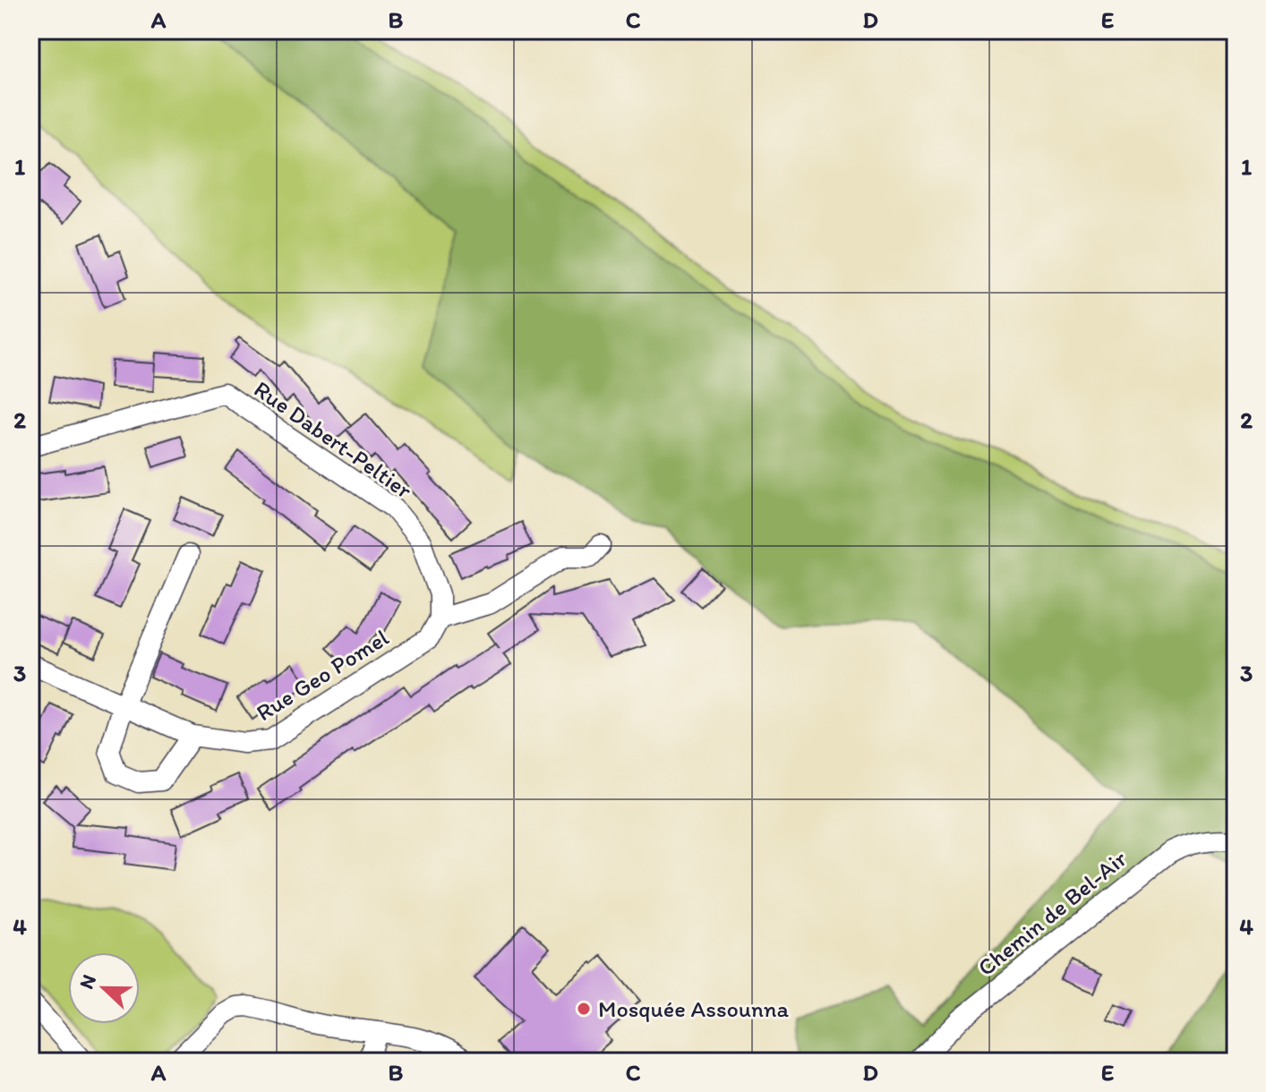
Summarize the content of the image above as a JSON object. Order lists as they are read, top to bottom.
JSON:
{
  "streets": {
    "street": ["Rue Dabert-Peltier", "Rue Geo Pomel", "Chemin de Bel-Air"]
  },
  "crossings": [
    ["Rue Dabert-Peltier", "Rue Geo Pomel"]
  ],
  "places": ["Mosquée Assounna"],
  "north": "left",
  "grid": {
    "columns": [
      "A",
      "B",
      "C",
      "D",
      "E"
    ],
    "rows": [
      "1",
      "2",
      "3",
      "4"
    ]
  }
}
